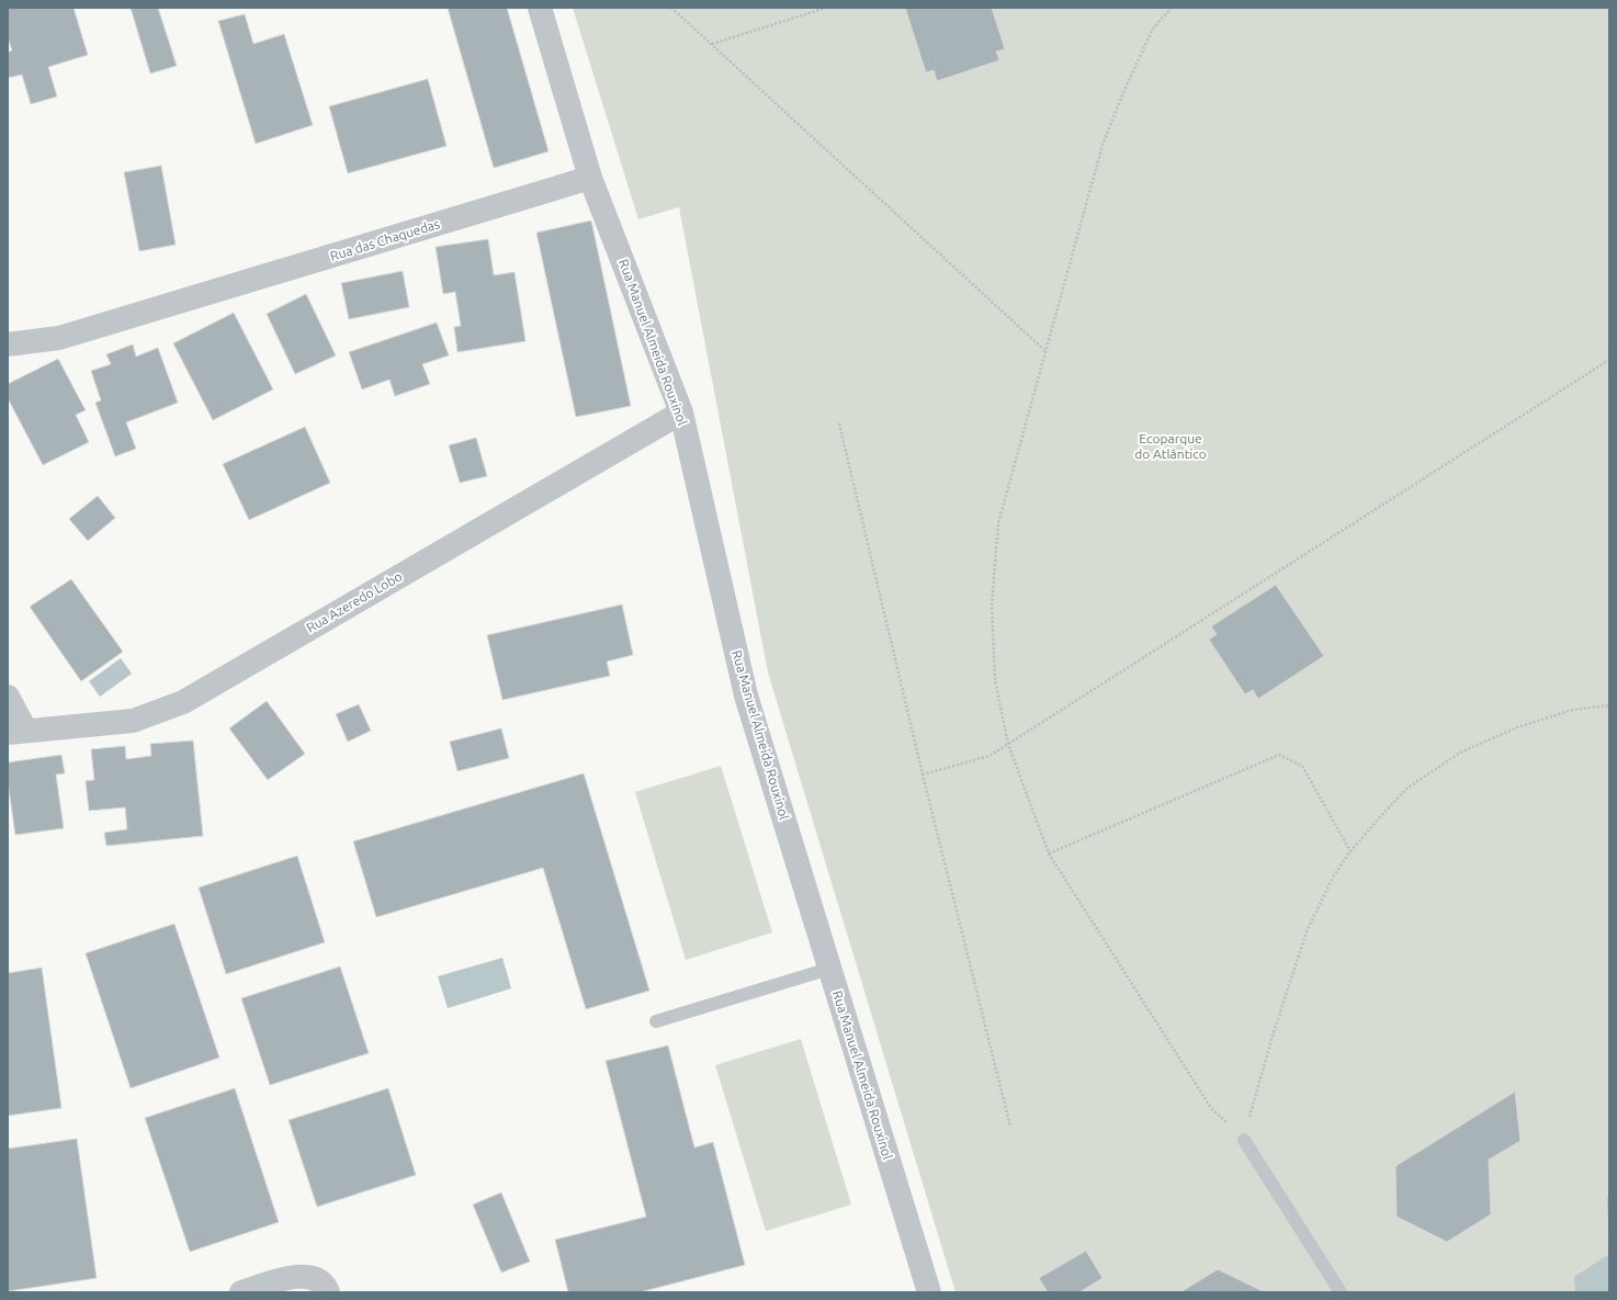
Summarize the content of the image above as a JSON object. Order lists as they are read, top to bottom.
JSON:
{
  "streets": {
    "street": ["Rua das Chaquedas", "Rua Manuel Almeida Rouxinol", "Rua Azeredo Lobo"]
  },
  "crossings": [
    ["Rua das Chaquedas", "Rua Manuel Almeida Rouxinol"],
    ["Rua Manuel Almeida Rouxinol", "Rua Azeredo Lobo"]
  ],
  "parks": ["Ecoparque do Atlântico"]
}
